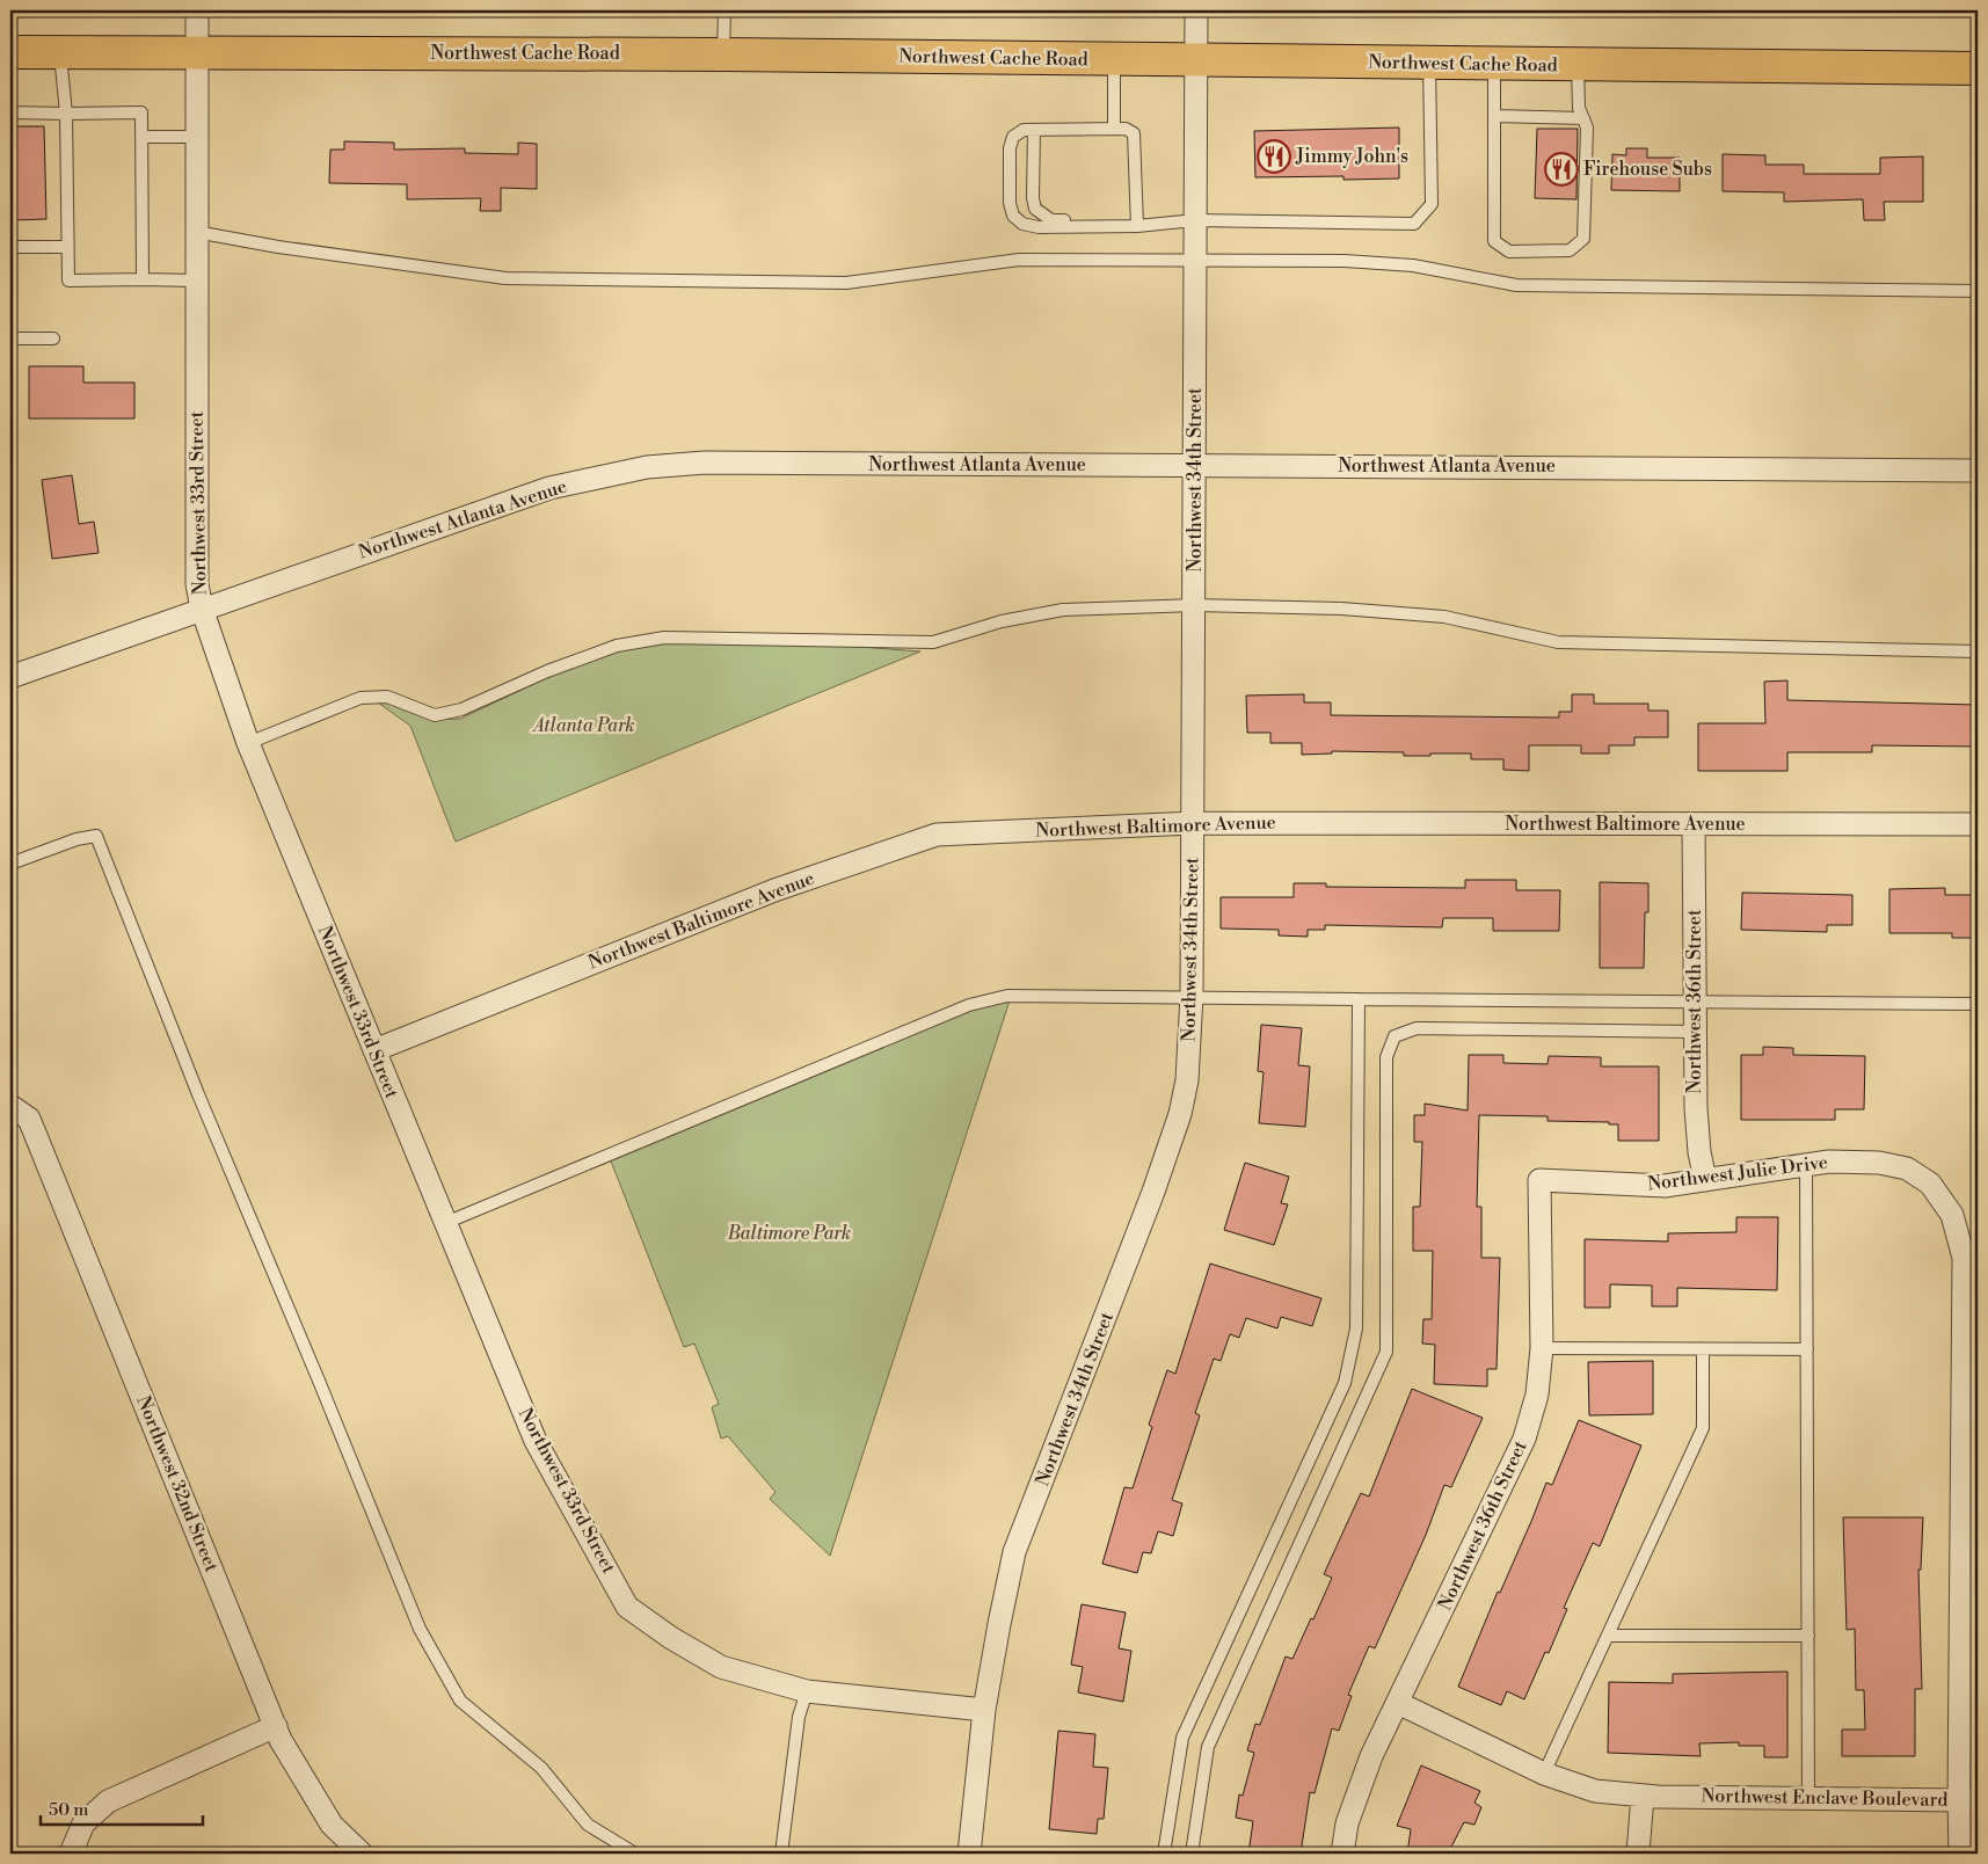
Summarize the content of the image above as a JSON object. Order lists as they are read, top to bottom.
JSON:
{
  "streets": {
    "main road": ["Northwest Cache Road"],
    "street": [
      "Northwest Atlanta Avenue",
      "Northwest 34th Street",
      "Northwest 33rd Street",
      "Northwest Baltimore Avenue",
      "Northwest 36th Street",
      "Northwest Julie Drive",
      "Northwest 32nd Street",
      "Northwest Enclave Boulevard"
    ]
  },
  "crossings": [
    ["Northwest Cache Road", "Northwest 34th Street"],
    ["Northwest Cache Road", "Northwest 33rd Street"],
    ["Northwest Atlanta Avenue", "Northwest 34th Street"],
    ["Northwest Atlanta Avenue", "Northwest 33rd Street"],
    ["Northwest 34th Street", "Northwest 33rd Street"],
    ["Northwest 34th Street", "Northwest Baltimore Avenue"],
    ["Northwest 33rd Street", "Northwest Baltimore Avenue"],
    ["Northwest Baltimore Avenue", "Northwest 36th Street"],
    ["Northwest 36th Street", "Northwest Julie Drive"],
    ["Northwest 36th Street", "Northwest Enclave Boulevard"],
    ["Northwest Julie Drive", "Northwest Enclave Boulevard"]
  ],
  "parks": ["Atlanta Park", "Baltimore Park"],
  "places": {
    "restaurant": ["Jimmy John's", "Firehouse Subs"]
  },
  "scale_bar": "50 m"
}
